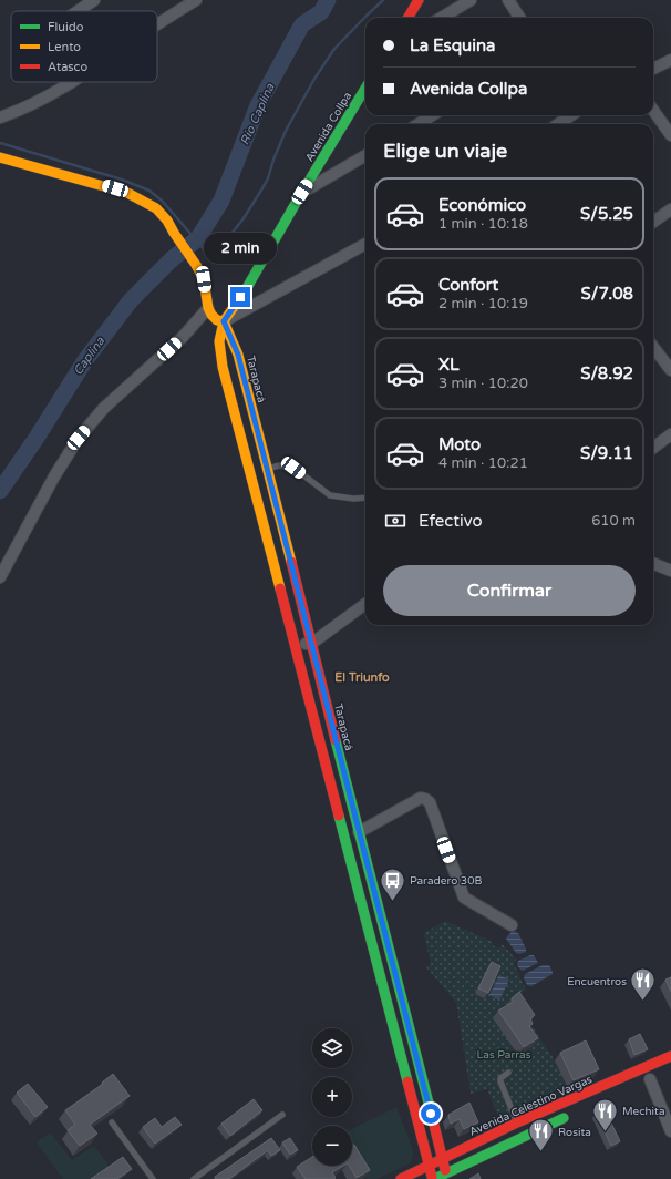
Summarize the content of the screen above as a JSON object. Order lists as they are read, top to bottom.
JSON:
{
  "streets": {
    "main road": ["Avenida Collpa", "Tarapacá", "Avenida Celestino Vargas"]
  },
  "crossings": [
    ["Avenida Collpa", "Tarapacá"],
    ["Tarapacá", "Avenida Celestino Vargas"]
  ],
  "districts": ["El Triunfo"],
  "water": ["Río Caplina", "Caplina"],
  "parks": ["Las Parras"],
  "places": {
    "bus stop": ["Paradero 30B"],
    "restaurant": ["Encuentros", "Mechita", "Rosita"]
  },
  "legend": ["Fluido", "Lento", "Atasco"],
  "page": {
    "banner": ["La Esquina", "Avenida Collpa"],
    "heading": "Elige un viaje",
    "list": [
      {
        "name": "Económico",
        "note": "1 min · 10:18",
        "value": "S/5.25"
      },
      {
        "name": "Confort",
        "note": "2 min · 10:19",
        "value": "S/7.08"
      },
      {
        "name": "XL",
        "note": "3 min · 10:20",
        "value": "S/8.92"
      },
      {
        "name": "Moto",
        "note": "4 min · 10:21",
        "value": "S/9.11"
      }
    ],
    "bubble": "2 min",
    "pay": ["Efectivo", "610 m"],
    "buttons": "Confirmar",
    "map_buttons": ["+", "−"]
  }
}
